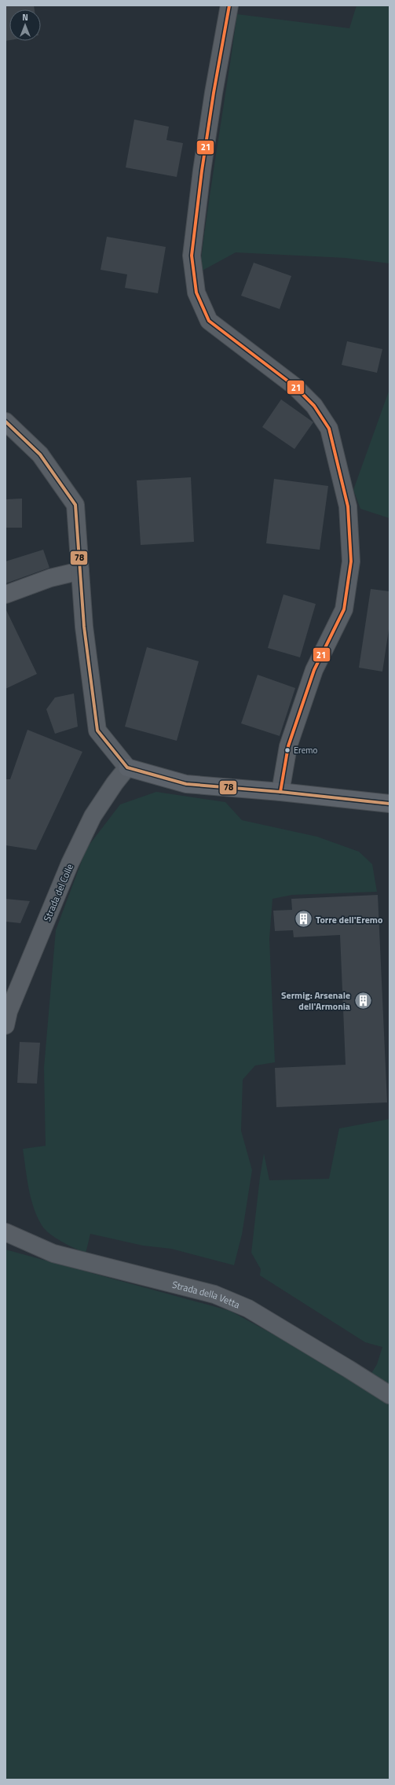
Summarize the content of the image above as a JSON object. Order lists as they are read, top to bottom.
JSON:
{
  "streets": {
    "street": ["Strada del Colle", "Strada della Vetta"]
  },
  "places": {
    "other": ["Eremo"],
    "building": ["Torre dell'Eremo", "Sermig: Arsenale dell'Armonia"]
  },
  "lines": ["transit line 21", "transit line 78"],
  "north": "top"
}
